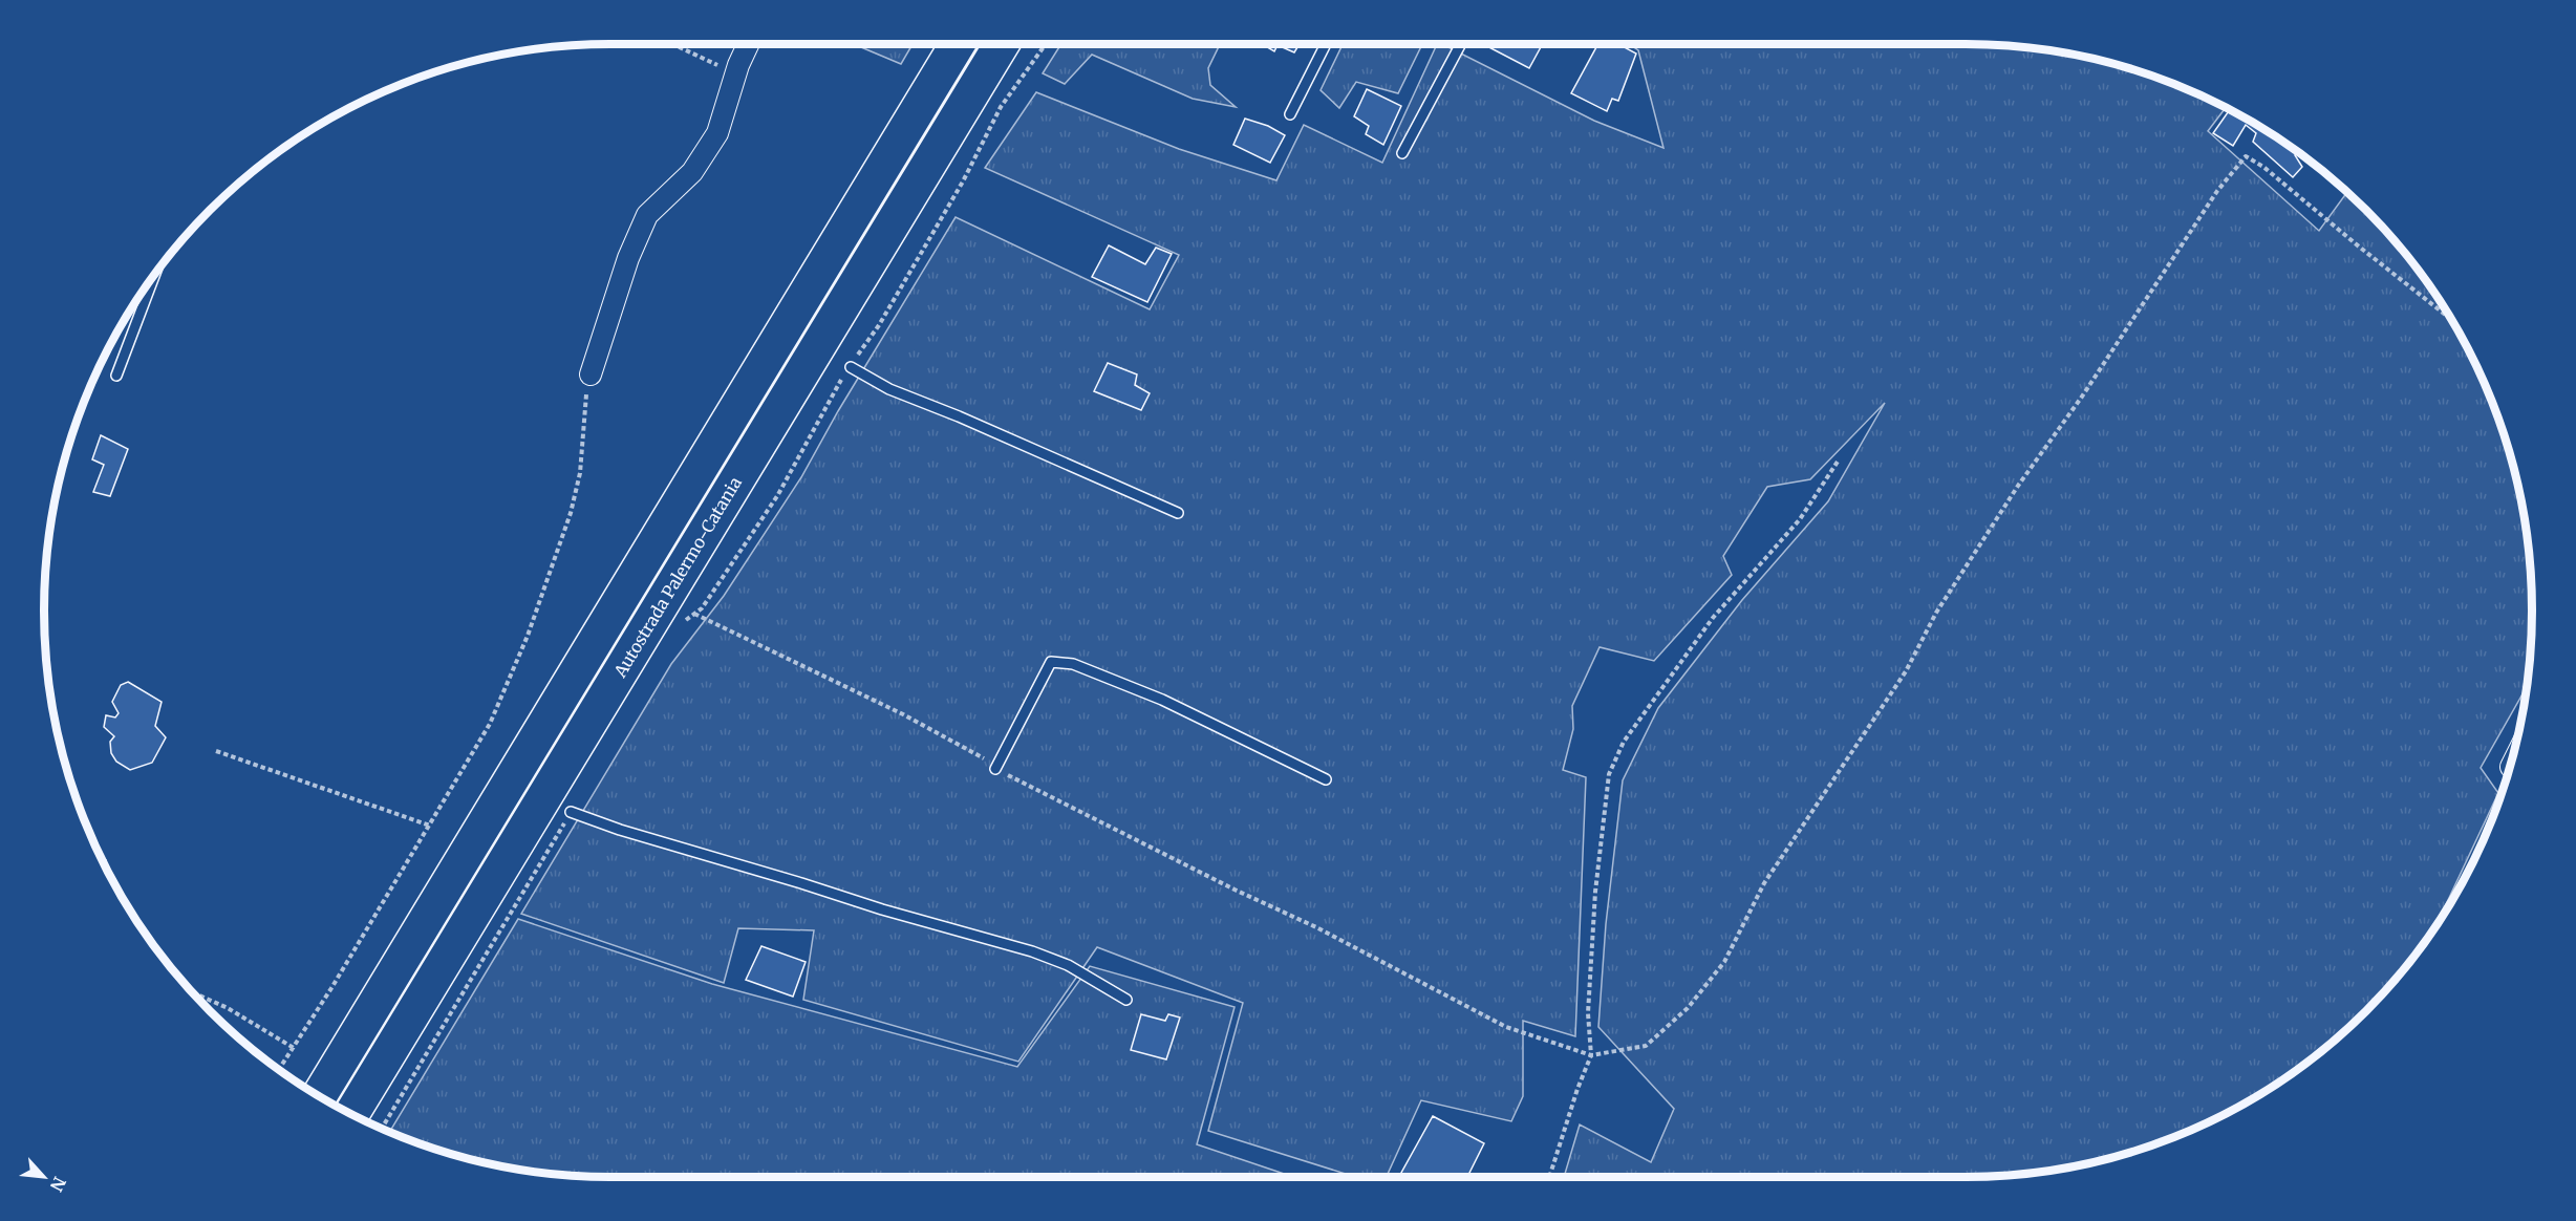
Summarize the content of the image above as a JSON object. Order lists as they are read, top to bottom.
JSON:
{
  "streets": {
    "highway": ["Autostrada Palermo-Catania"]
  },
  "north": "bottom right"
}
